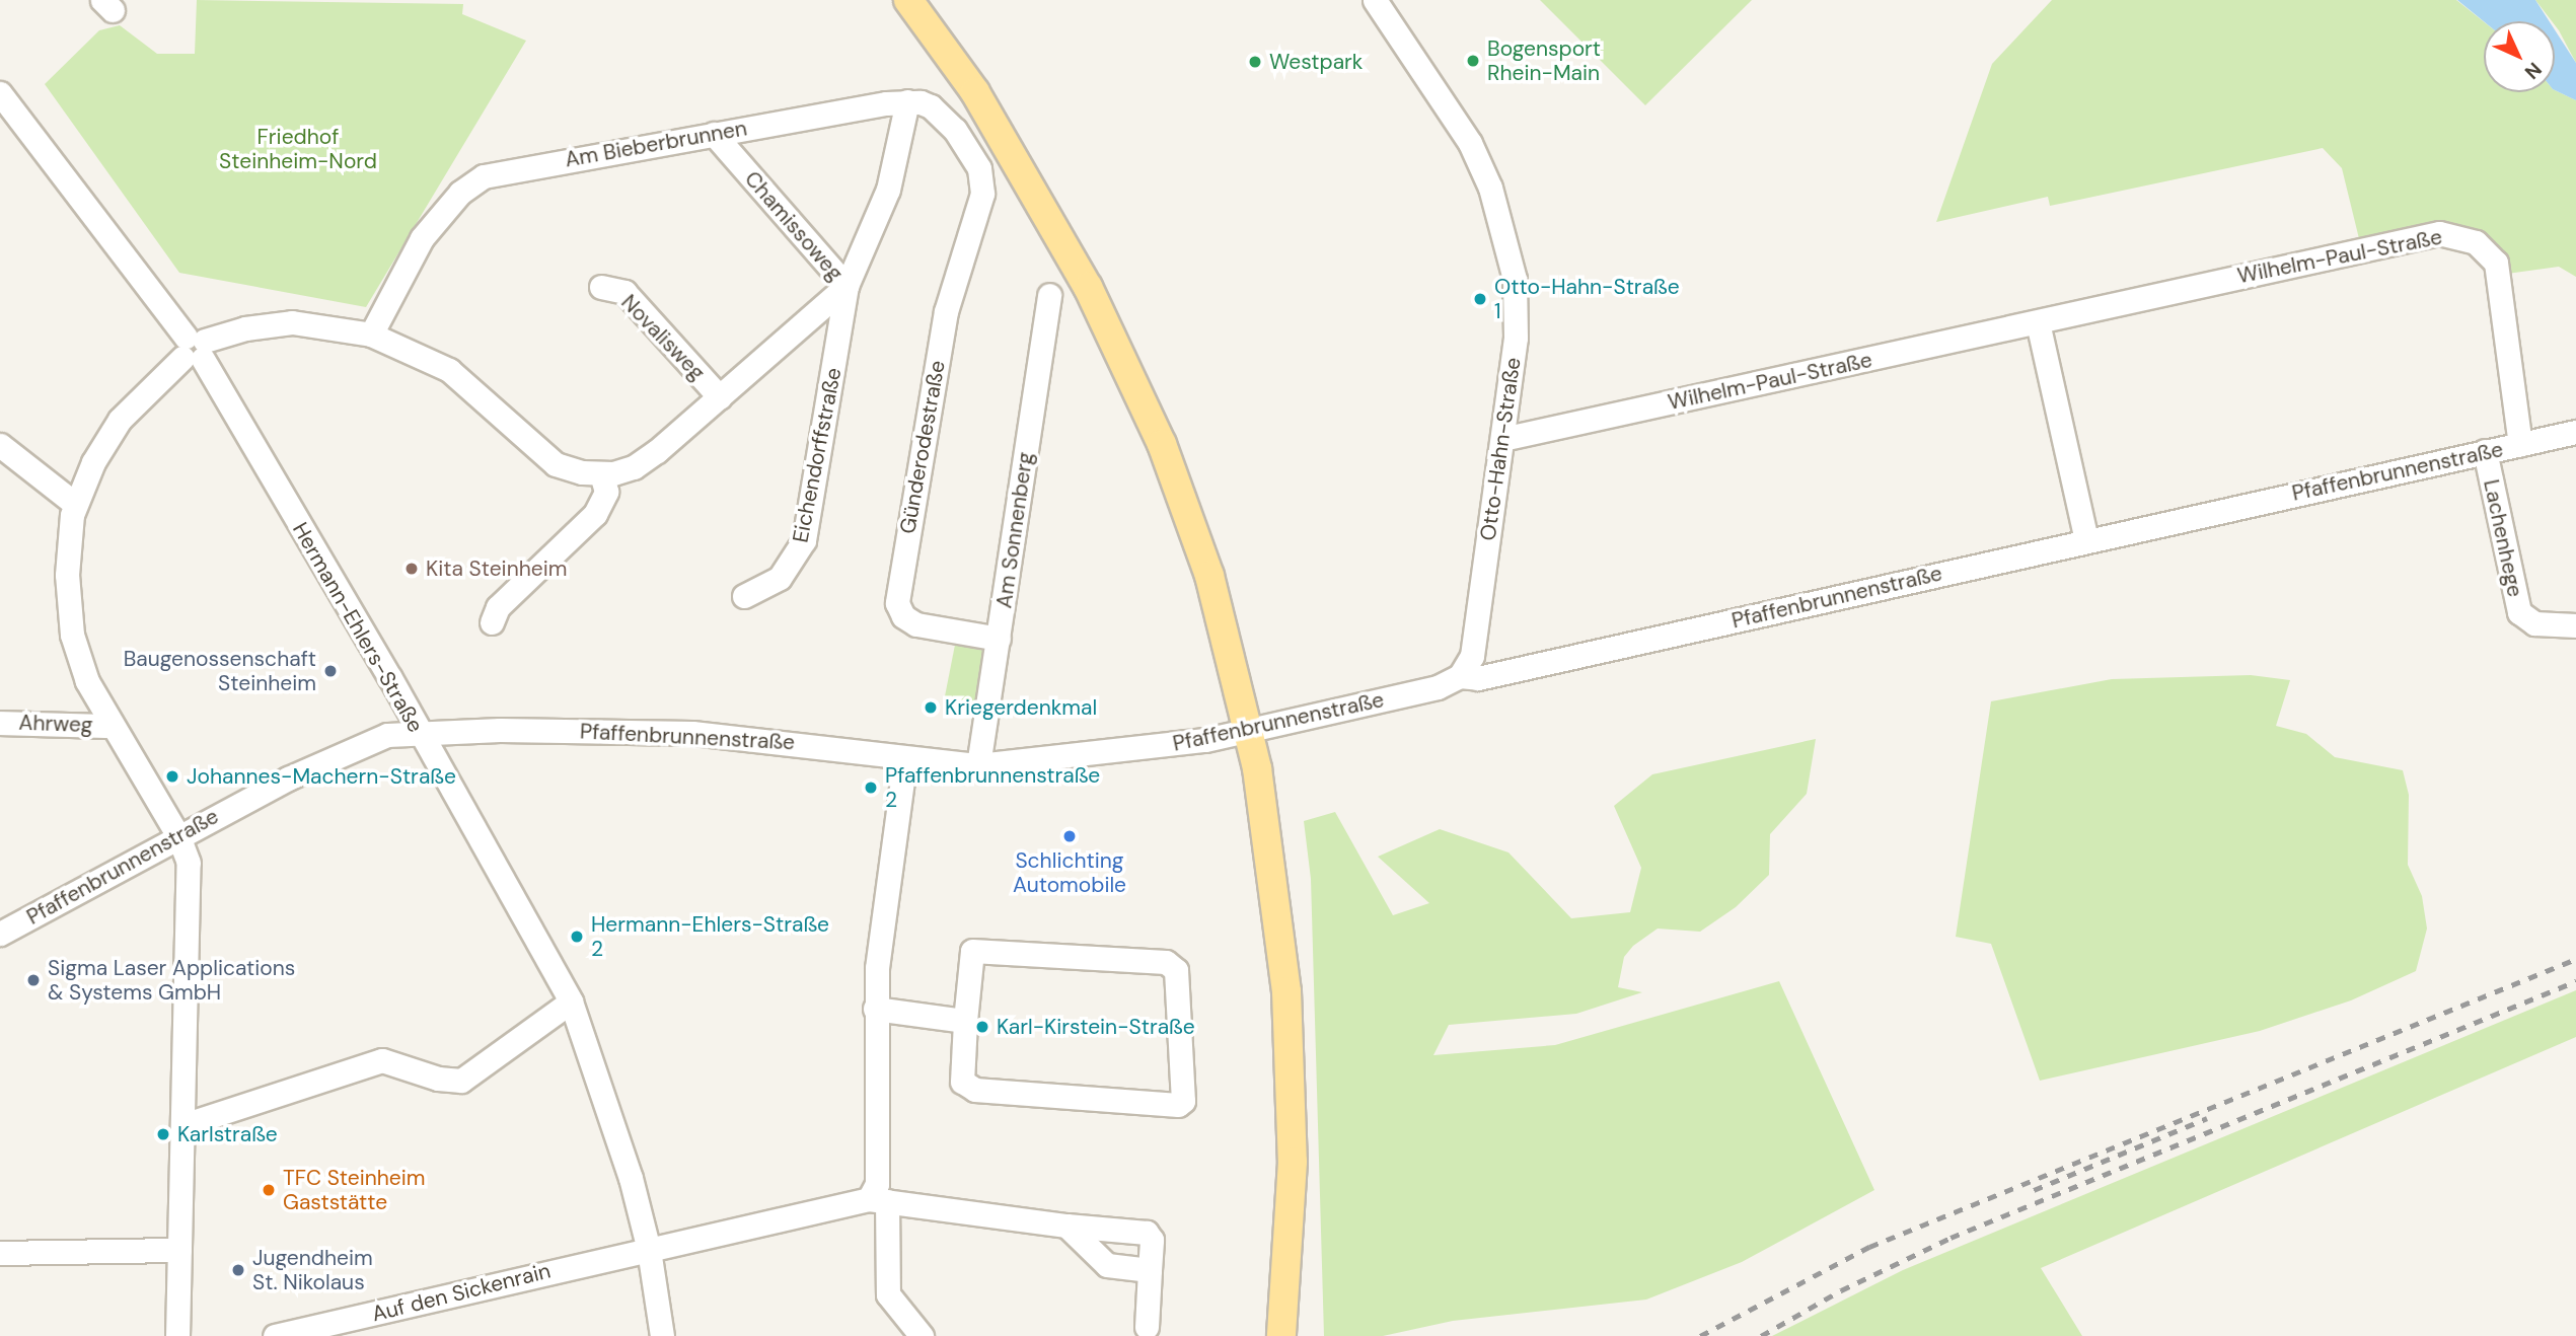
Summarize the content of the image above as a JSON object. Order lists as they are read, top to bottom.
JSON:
{
  "streets": {
    "street": [
      "Am Bieberbrunnen",
      "Chamissoweg",
      "Wilhelm-Paul-Straße",
      "Novalisweg",
      "Günderodestraße",
      "Otto-Hahn-Straße",
      "Eichendorffstraße",
      "Pfaffenbrunnenstraße",
      "Am Sonnenberg",
      "Lachenhege",
      "Hermann-Ehlers-Straße",
      "Ahrweg",
      "Auf den Sickenrain"
    ]
  },
  "crossings": [
    ["Am Bieberbrunnen", "Chamissoweg"],
    ["Am Bieberbrunnen", "Günderodestraße"],
    ["Chamissoweg", "Eichendorffstraße"],
    ["Wilhelm-Paul-Straße", "Otto-Hahn-Straße"],
    ["Wilhelm-Paul-Straße", "Pfaffenbrunnenstraße"],
    ["Günderodestraße", "Am Sonnenberg"],
    ["Otto-Hahn-Straße", "Pfaffenbrunnenstraße"],
    ["Pfaffenbrunnenstraße", "Am Sonnenberg"],
    ["Pfaffenbrunnenstraße", "Lachenhege"],
    ["Pfaffenbrunnenstraße", "Hermann-Ehlers-Straße"],
    ["Hermann-Ehlers-Straße", "Auf den Sickenrain"]
  ],
  "parks": ["Friedhof Steinheim-Nord"],
  "places": [
    "Bogensport Rhein-Main",
    "Westpark",
    "Otto-Hahn-Straße 1",
    "Kita Steinheim",
    "Baugenossenschaft Steinheim",
    "Kriegerdenkmal",
    "Johannes-Machern-Straße",
    "Pfaffenbrunnenstraße 2",
    "Schlichting Automobile",
    "Hermann-Ehlers-Straße 2",
    "Sigma Laser Applications & Systems GmbH",
    "Karl-Kirstein-Straße",
    "Karlstraße",
    "TFC Steinheim Gaststätte",
    "Jugendheim St. Nikolaus"
  ],
  "north": "bottom right"
}
